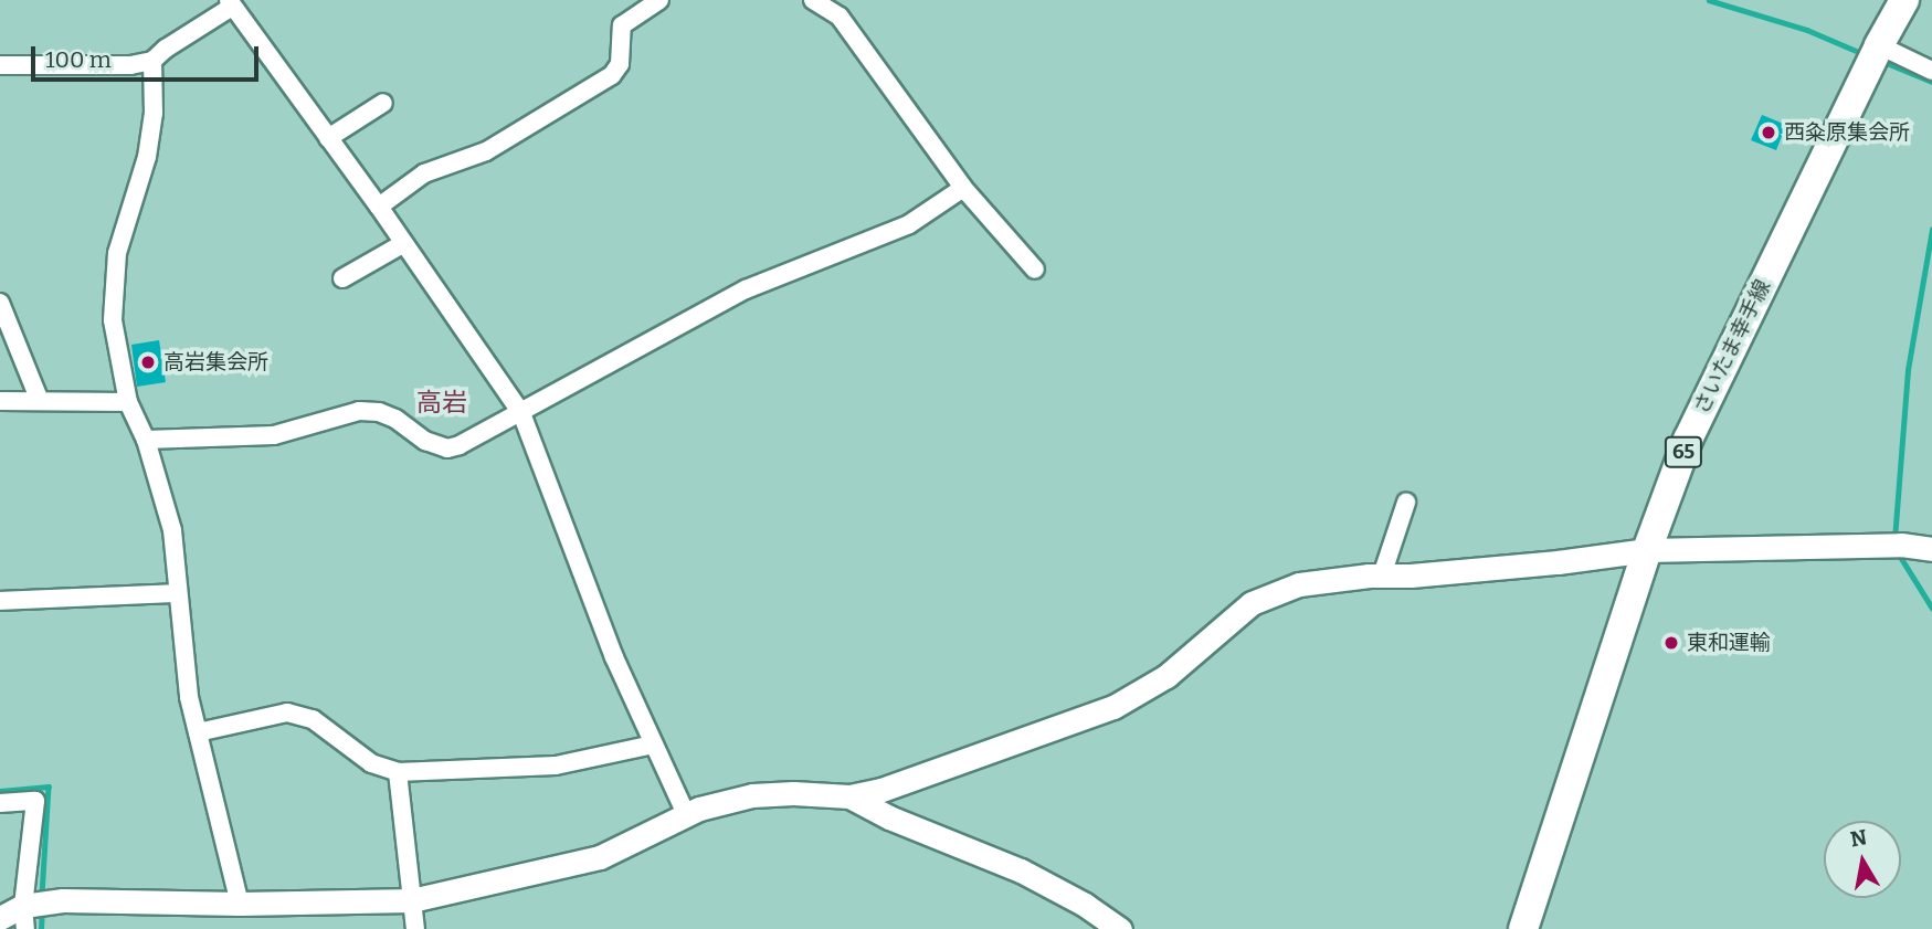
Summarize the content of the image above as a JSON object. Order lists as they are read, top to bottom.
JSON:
{
  "streets": {
    "main road": ["さいたま幸手線", "65"]
  },
  "districts": ["高岩"],
  "places": ["西粂原集会所", "高岩集会所", "東和運輸"],
  "scale_bar": "100 m",
  "north": "top"
}
